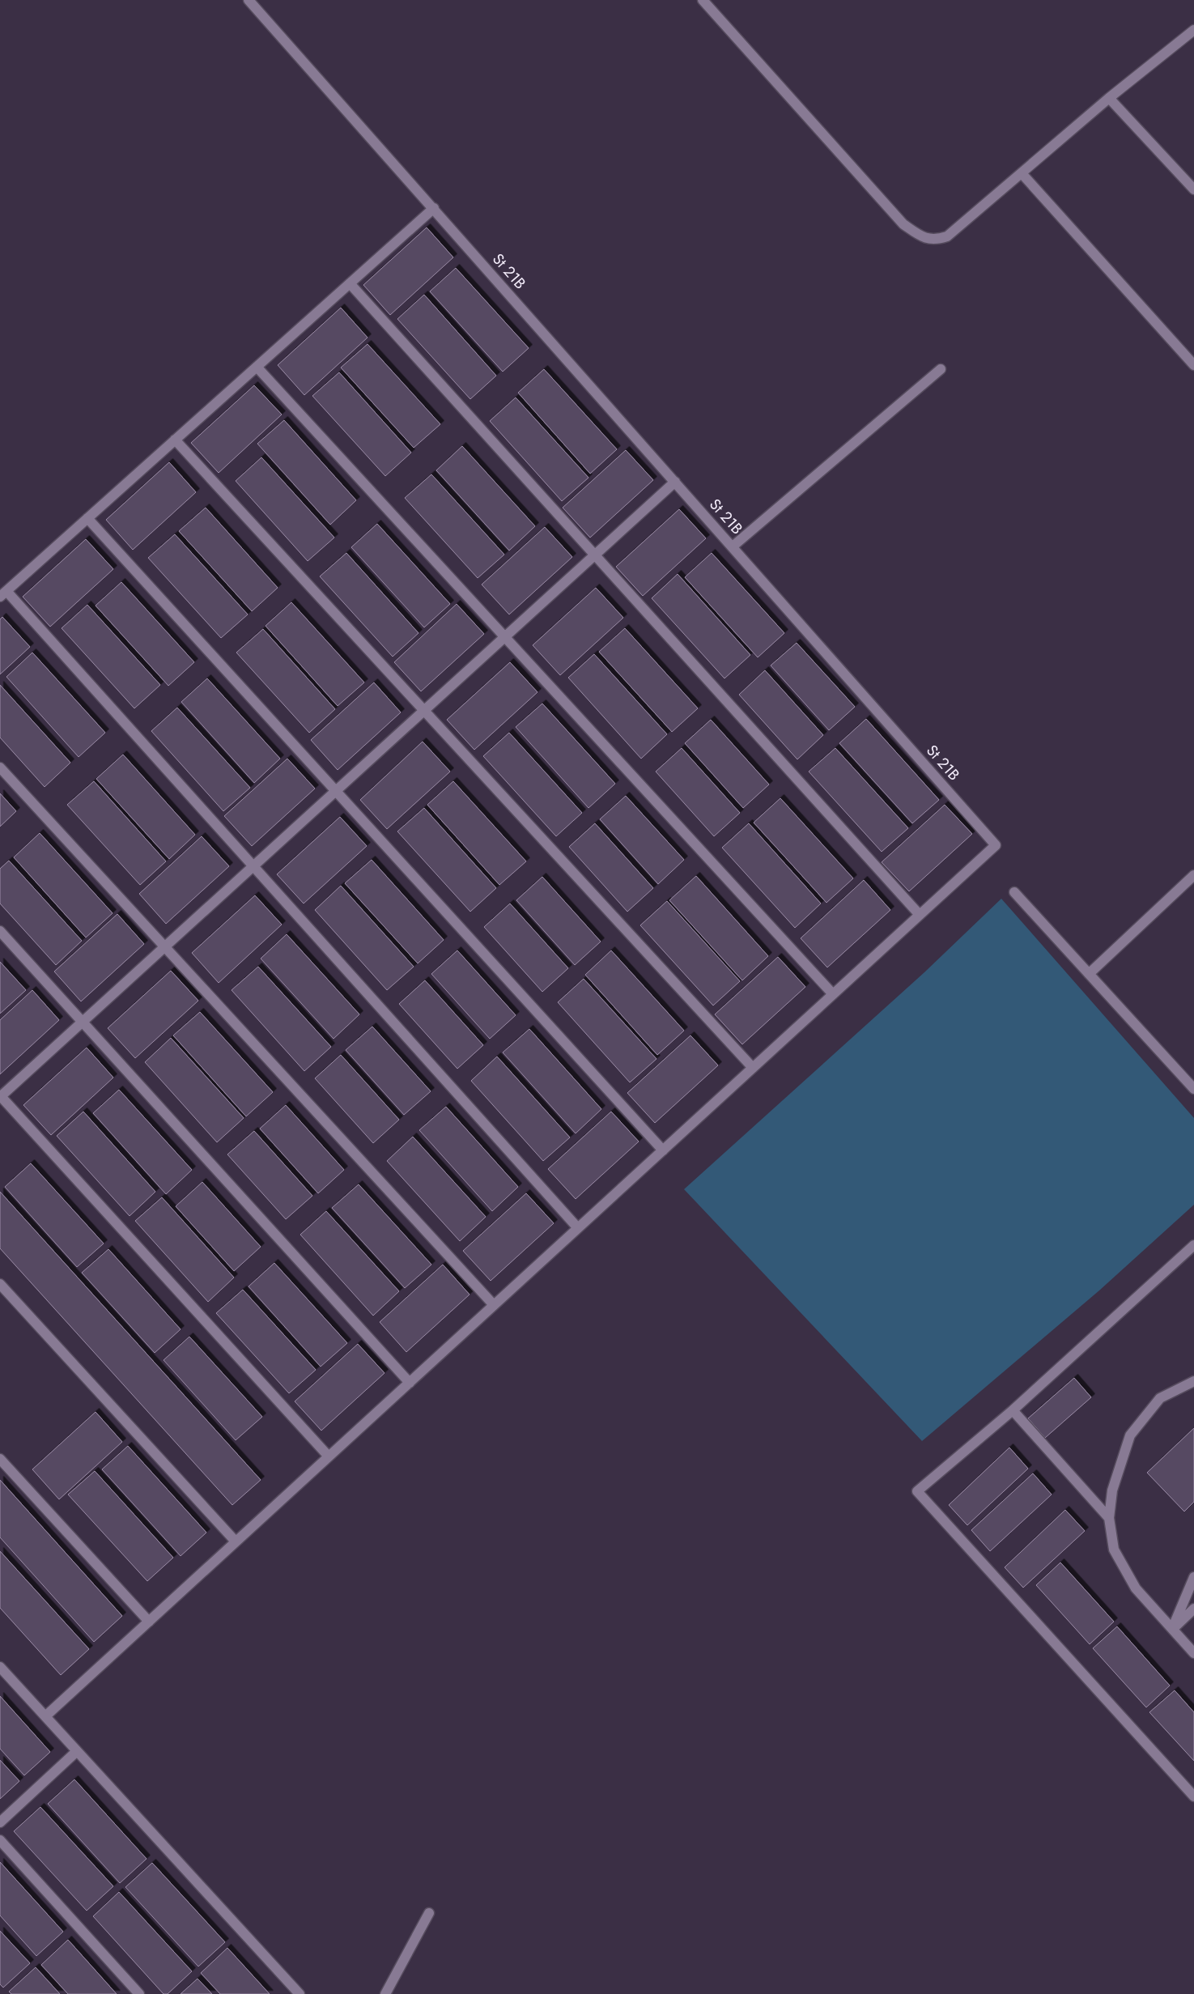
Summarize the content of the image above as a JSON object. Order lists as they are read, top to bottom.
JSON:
{
  "streets": {
    "street": ["St 21B"]
  }
}
